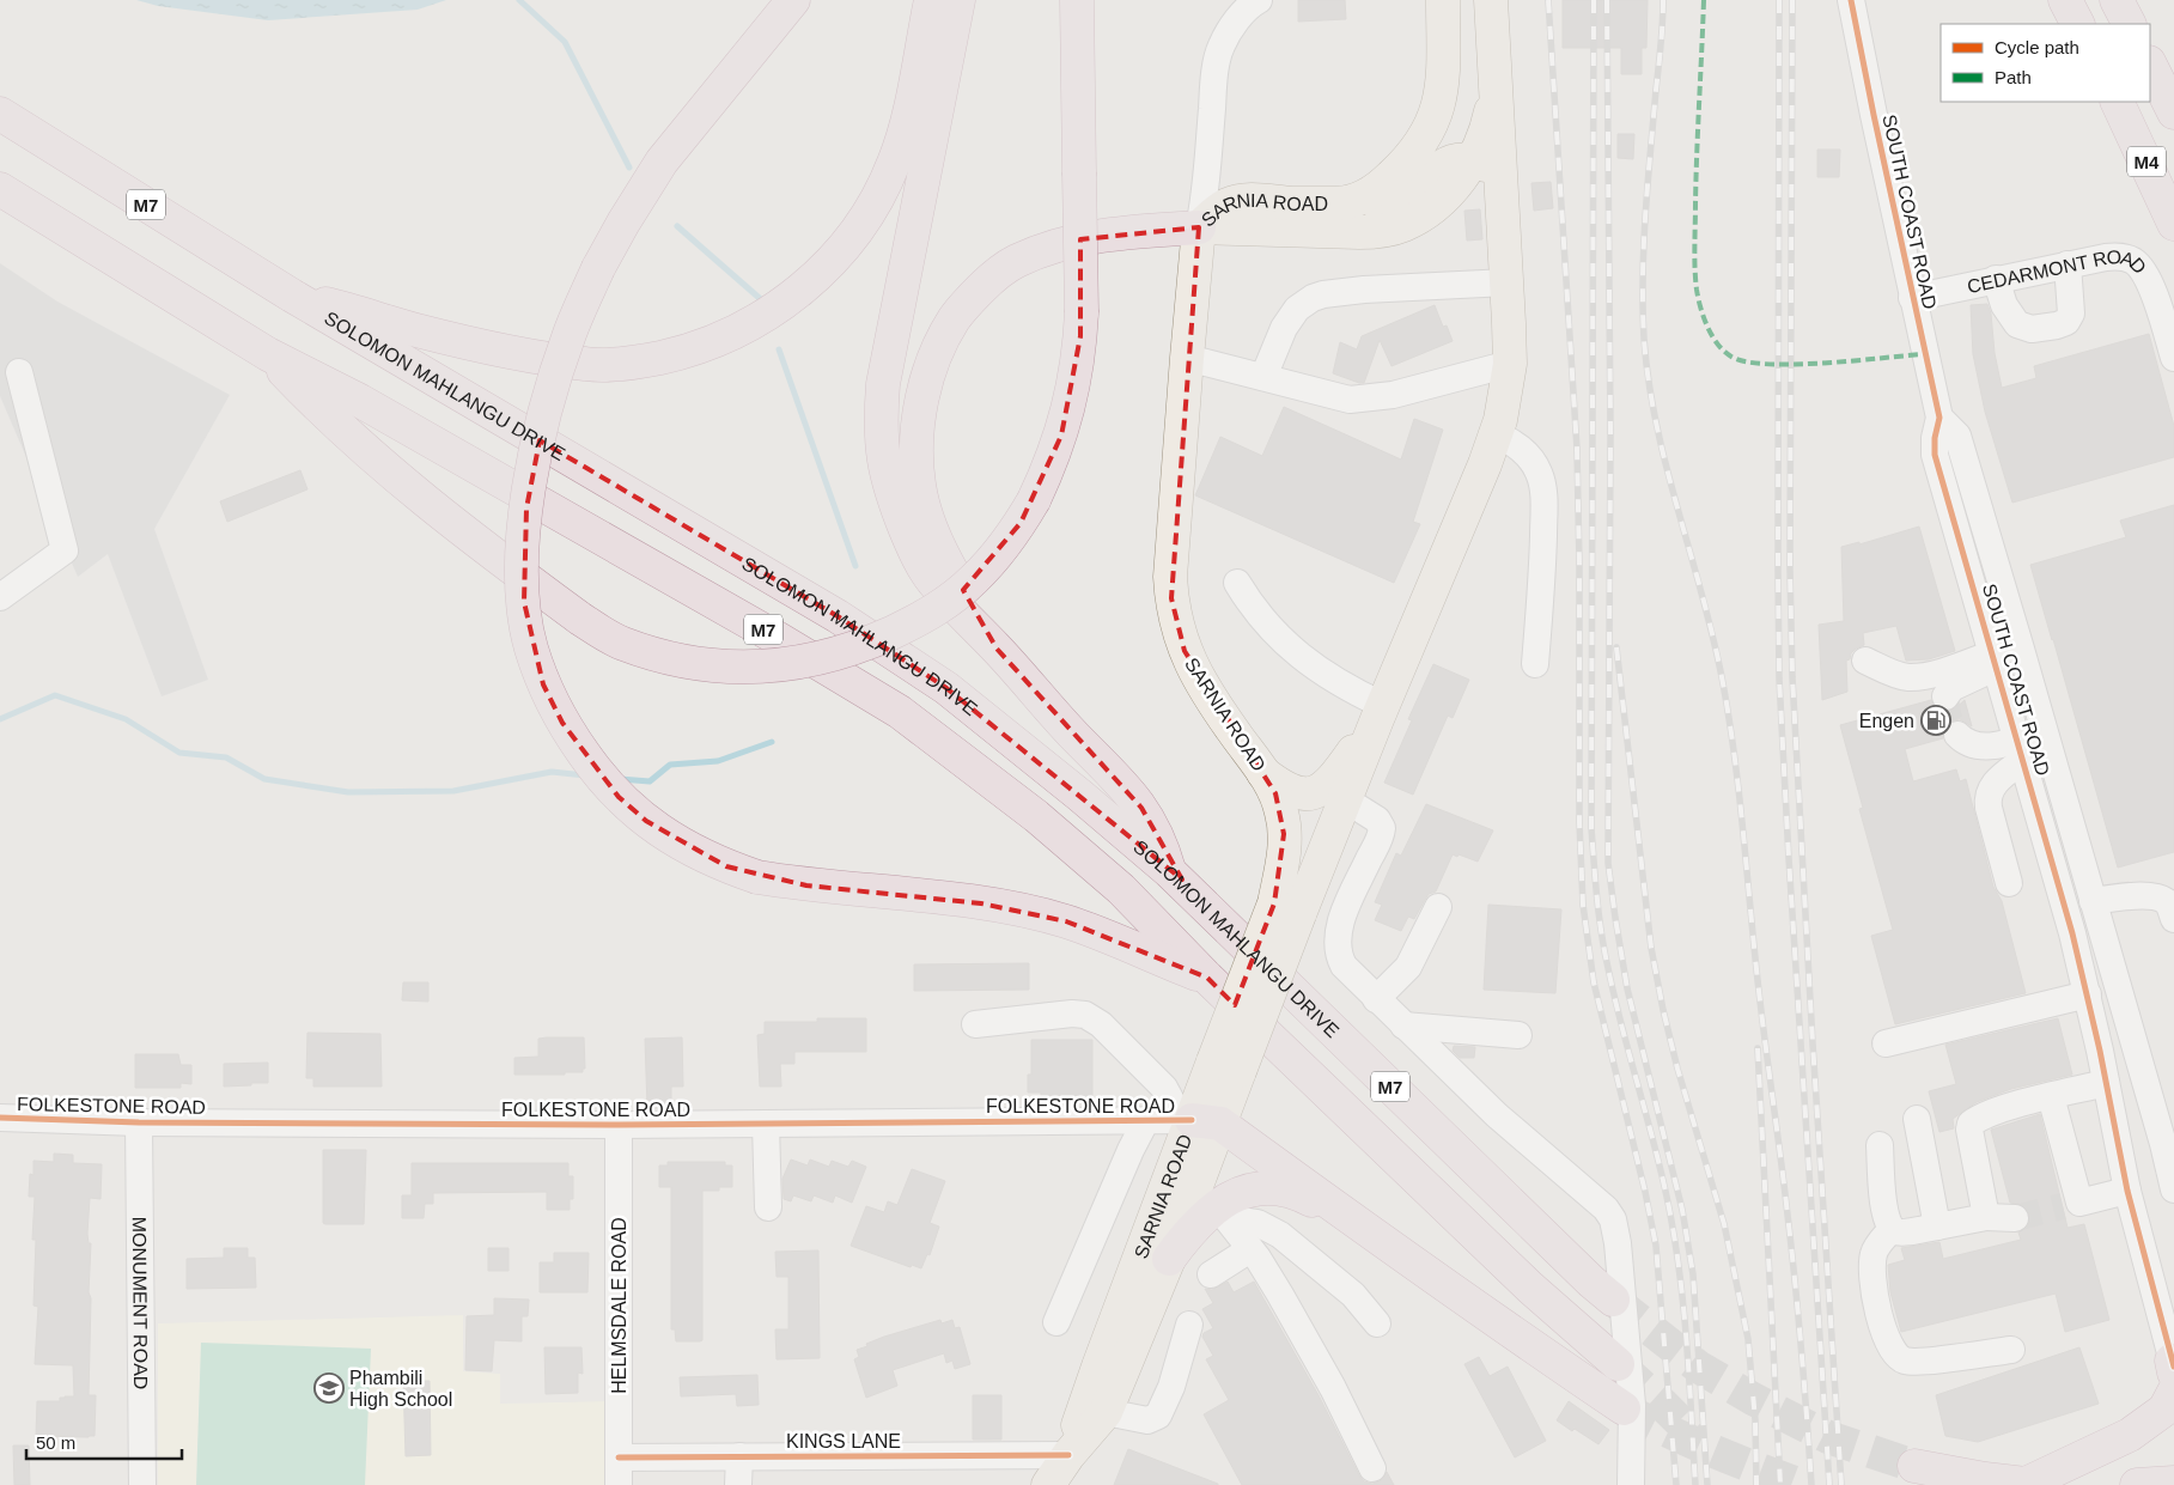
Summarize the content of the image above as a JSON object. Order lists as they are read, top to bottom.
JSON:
{
  "streets": {
    "highway": ["M4", "M7", "SOLOMON MAHLANGU DRIVE"],
    "main road": ["SARNIA ROAD"],
    "street": [
      "SOUTH COAST ROAD",
      "CEDARMONT ROAD",
      "FOLKESTONE ROAD",
      "MONUMENT ROAD",
      "HELMSDALE ROAD",
      "KINGS LANE"
    ]
  },
  "crossings": [
    ["SOUTH COAST ROAD", "CEDARMONT ROAD"],
    ["SARNIA ROAD", "FOLKESTONE ROAD"],
    ["SARNIA ROAD", "KINGS LANE"],
    ["FOLKESTONE ROAD", "MONUMENT ROAD"],
    ["FOLKESTONE ROAD", "HELMSDALE ROAD"],
    ["HELMSDALE ROAD", "KINGS LANE"]
  ],
  "places": {
    "fuel station": ["Engen"],
    "school or university": ["Phambili High School"]
  },
  "legend": ["Cycle path", "Path"],
  "scale_bar": "50 m"
}
